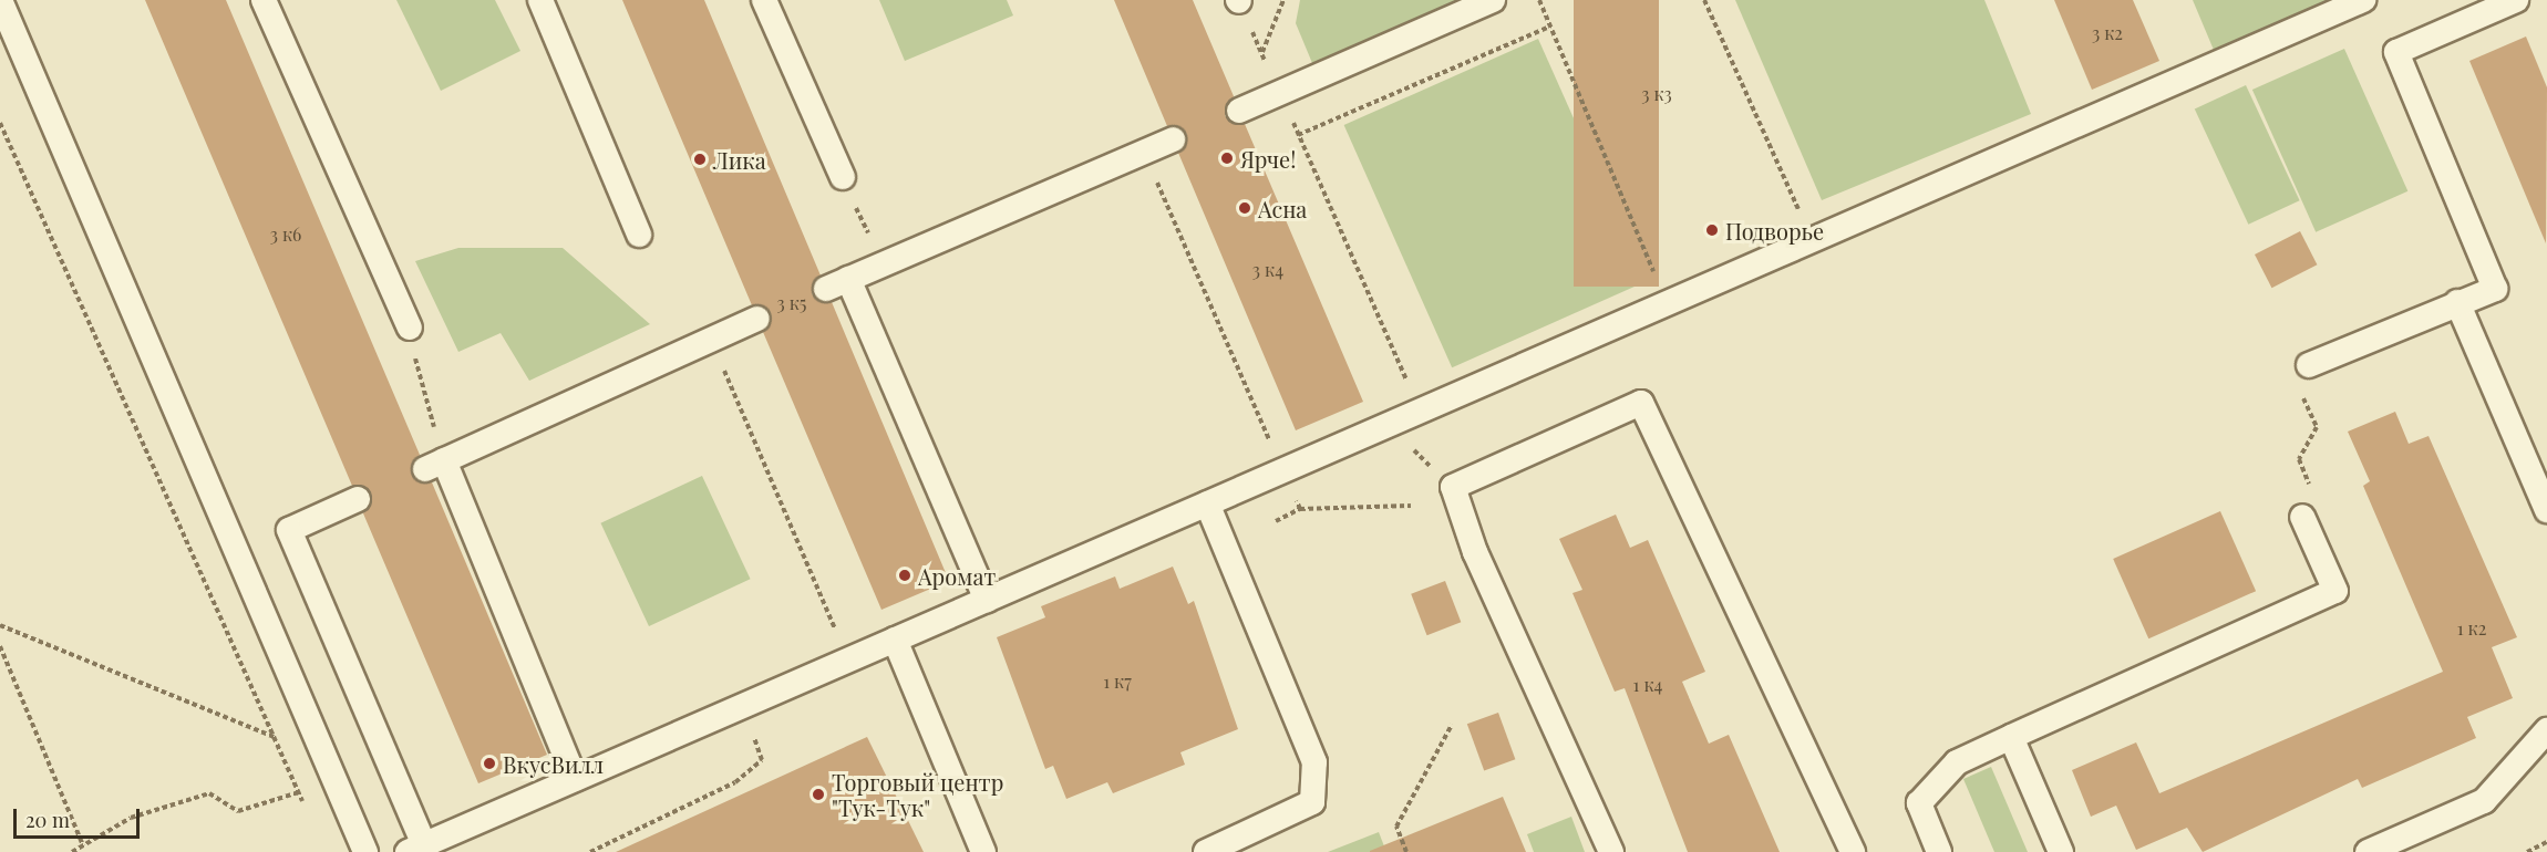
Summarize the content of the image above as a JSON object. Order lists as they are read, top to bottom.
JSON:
{
  "places": [
    "Ярче!",
    "Лика",
    "Асна",
    "Подворье",
    "Аромат",
    "ВкусВилл",
    "Торговый центр \"Тук-Тук\""
  ],
  "house_numbers": [
    "3 к2",
    "3 к3",
    "3 к6",
    "3 к4",
    "3 к5",
    "1 к2",
    "1 к7",
    "1 к4"
  ],
  "scale_bar": "20 m"
}
